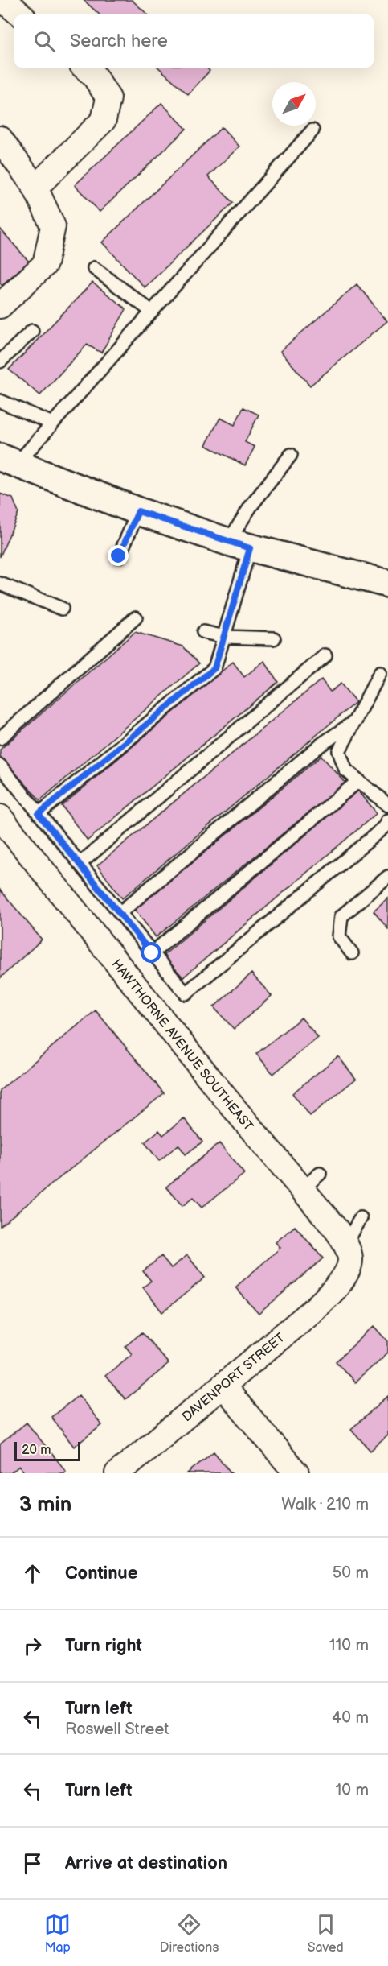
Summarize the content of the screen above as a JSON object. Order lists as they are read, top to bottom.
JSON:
{
  "streets": {
    "street": ["HAWTHORNE AVENUE SOUTHEAST", "DAVENPORT STREET"]
  },
  "crossings": [
    ["HAWTHORNE AVENUE SOUTHEAST", "DAVENPORT STREET"]
  ],
  "scale_bar": "20 m",
  "north": "top right",
  "page": {
    "search": "Search here",
    "scale": "20 m",
    "heading": ["3 min", "Walk · 210 m"],
    "list": [
      ["Continue", "50 m"],
      ["Turn right", "110 m"],
      ["Turn left", "Roswell Street", "40 m"],
      ["Turn left", "10 m"],
      "Arrive at destination"
    ],
    "nav": ["Map", "Directions", "Saved"]
  }
}
